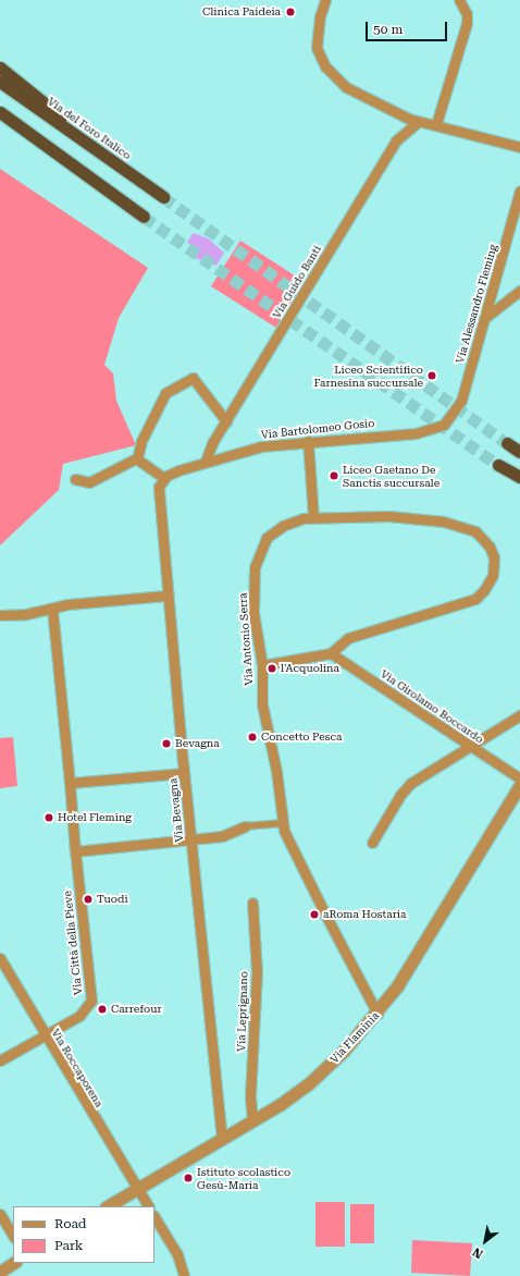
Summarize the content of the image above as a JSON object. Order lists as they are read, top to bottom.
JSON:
{
  "streets": {
    "highway": ["Via del Foro Italico"],
    "street": [
      "Via Guido Banti",
      "Via Alessandro Fleming",
      "Via Bartolomeo Gosio",
      "Via Antonio Serra",
      "Via Girolamo Boccardo",
      "Via Bevagna",
      "Via Città della Pieve",
      "Via Leprignano",
      "Via Flaminia",
      "Via Roccaporena"
    ]
  },
  "crossings": [
    ["Via Guido Banti", "Via Bartolomeo Gosio"],
    ["Via Alessandro Fleming", "Via Bartolomeo Gosio"],
    ["Via Bartolomeo Gosio", "Via Bevagna"],
    ["Via Antonio Serra", "Via Girolamo Boccardo"],
    ["Via Antonio Serra", "Via Flaminia"],
    ["Via Bevagna", "Via Flaminia"],
    ["Via Città della Pieve", "Via Roccaporena"],
    ["Via Leprignano", "Via Flaminia"],
    ["Via Flaminia", "Via Roccaporena"]
  ],
  "places": [
    "Clinica Paideia",
    "Liceo Scientifico Farnesina succursale",
    "Liceo Gaetano De Sanctis succursale",
    "l'Acquolina",
    "Concetto Pesca",
    "Bevagna",
    "Hotel Fleming",
    "Tuodì",
    "aRoma Hostaria",
    "Carrefour",
    "Istituto scolastico Gesù-Maria"
  ],
  "legend": ["Road", "Park"],
  "scale_bar": "50 m",
  "north": "bottom left"
}
